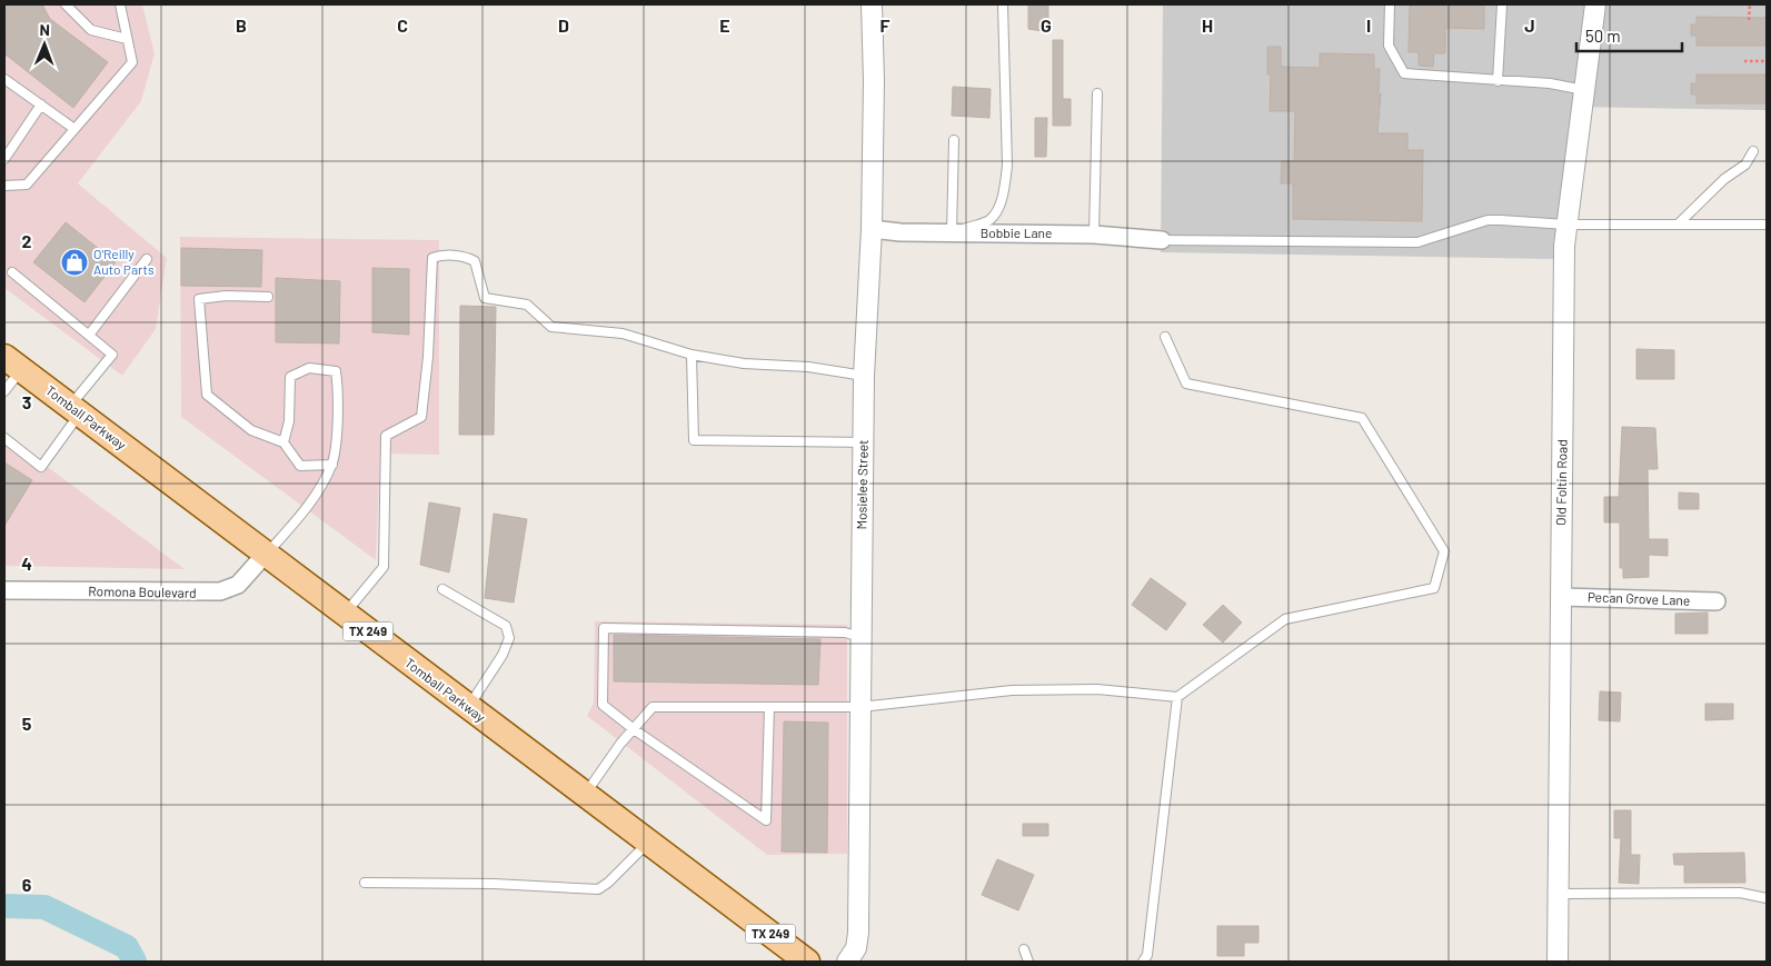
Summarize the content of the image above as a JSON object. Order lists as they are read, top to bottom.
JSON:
{
  "streets": {
    "main road": ["Tomball Parkway", "TX 249"],
    "street": [
      "Bobbie Lane",
      "Old Foltin Road",
      "Mosielee Street",
      "Romona Boulevard",
      "Pecan Grove Lane"
    ]
  },
  "crossings": [
    ["Bobbie Lane", "Mosielee Street"],
    ["Tomball Parkway", "Romona Boulevard"],
    ["Old Foltin Road", "Pecan Grove Lane"]
  ],
  "places": {
    "shop": ["O'Reilly Auto Parts"]
  },
  "scale_bar": "50 m",
  "north": "top",
  "grid": {
    "columns": [
      "B",
      "C",
      "D",
      "E",
      "F",
      "G",
      "H",
      "I",
      "J"
    ],
    "rows": [
      "2",
      "3",
      "4",
      "5",
      "6"
    ]
  }
}
